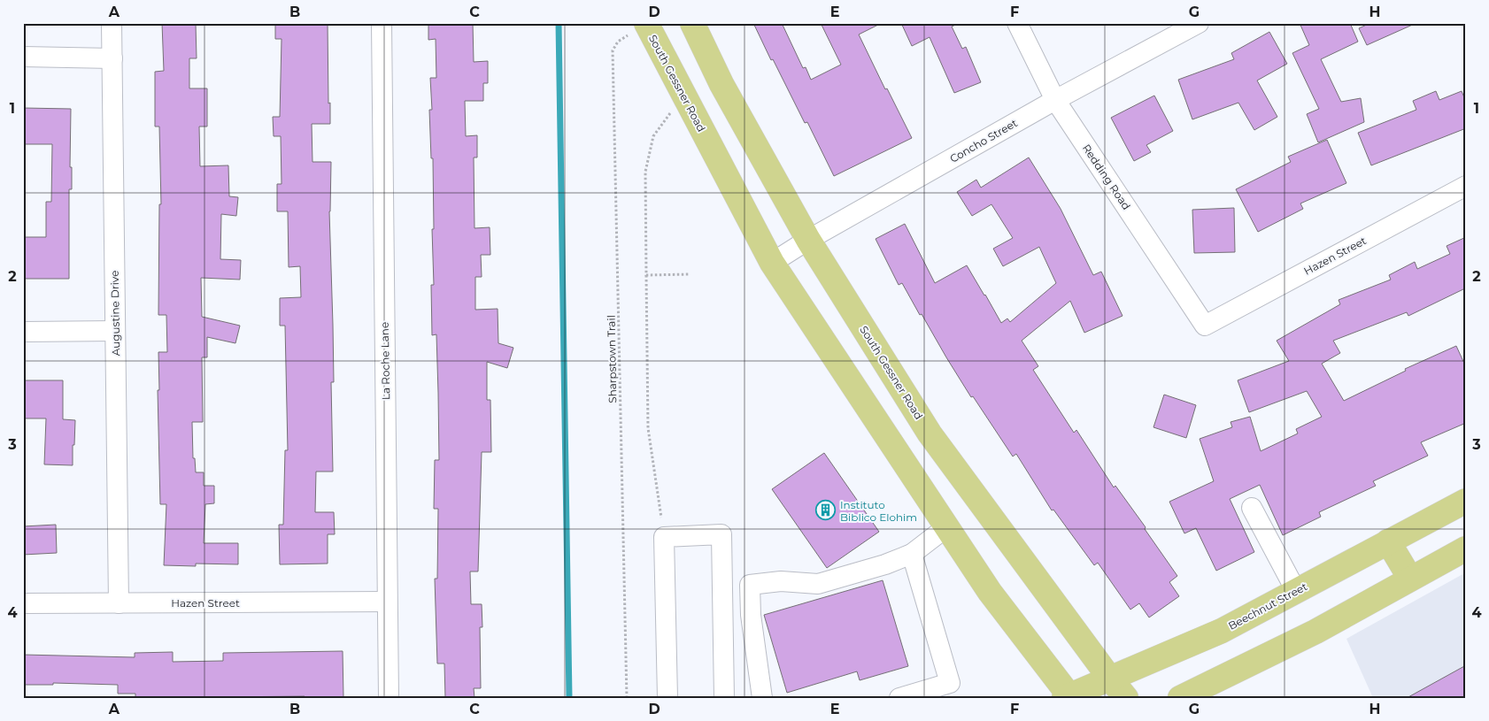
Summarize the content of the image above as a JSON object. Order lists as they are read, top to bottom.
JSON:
{
  "streets": {
    "main road": ["South Gessner Road", "Beechnut Street"],
    "street": [
      "Concho Street",
      "Redding Road",
      "Hazen Street",
      "Augustine Drive",
      "La Roche Lane"
    ],
    "path": ["Sharpstown Trail"]
  },
  "crossings": [
    ["South Gessner Road", "Concho Street"],
    ["South Gessner Road", "Sharpstown Trail"],
    ["South Gessner Road", "Beechnut Street"],
    ["Concho Street", "Redding Road"],
    ["Redding Road", "Hazen Street"],
    ["Hazen Street", "Augustine Drive"],
    ["Hazen Street", "La Roche Lane"]
  ],
  "places": {
    "building": ["Instituto Biblico Elohim"]
  },
  "grid": {
    "columns": [
      "A",
      "B",
      "C",
      "D",
      "E",
      "F",
      "G",
      "H"
    ],
    "rows": [
      "1",
      "2",
      "3",
      "4"
    ]
  }
}
